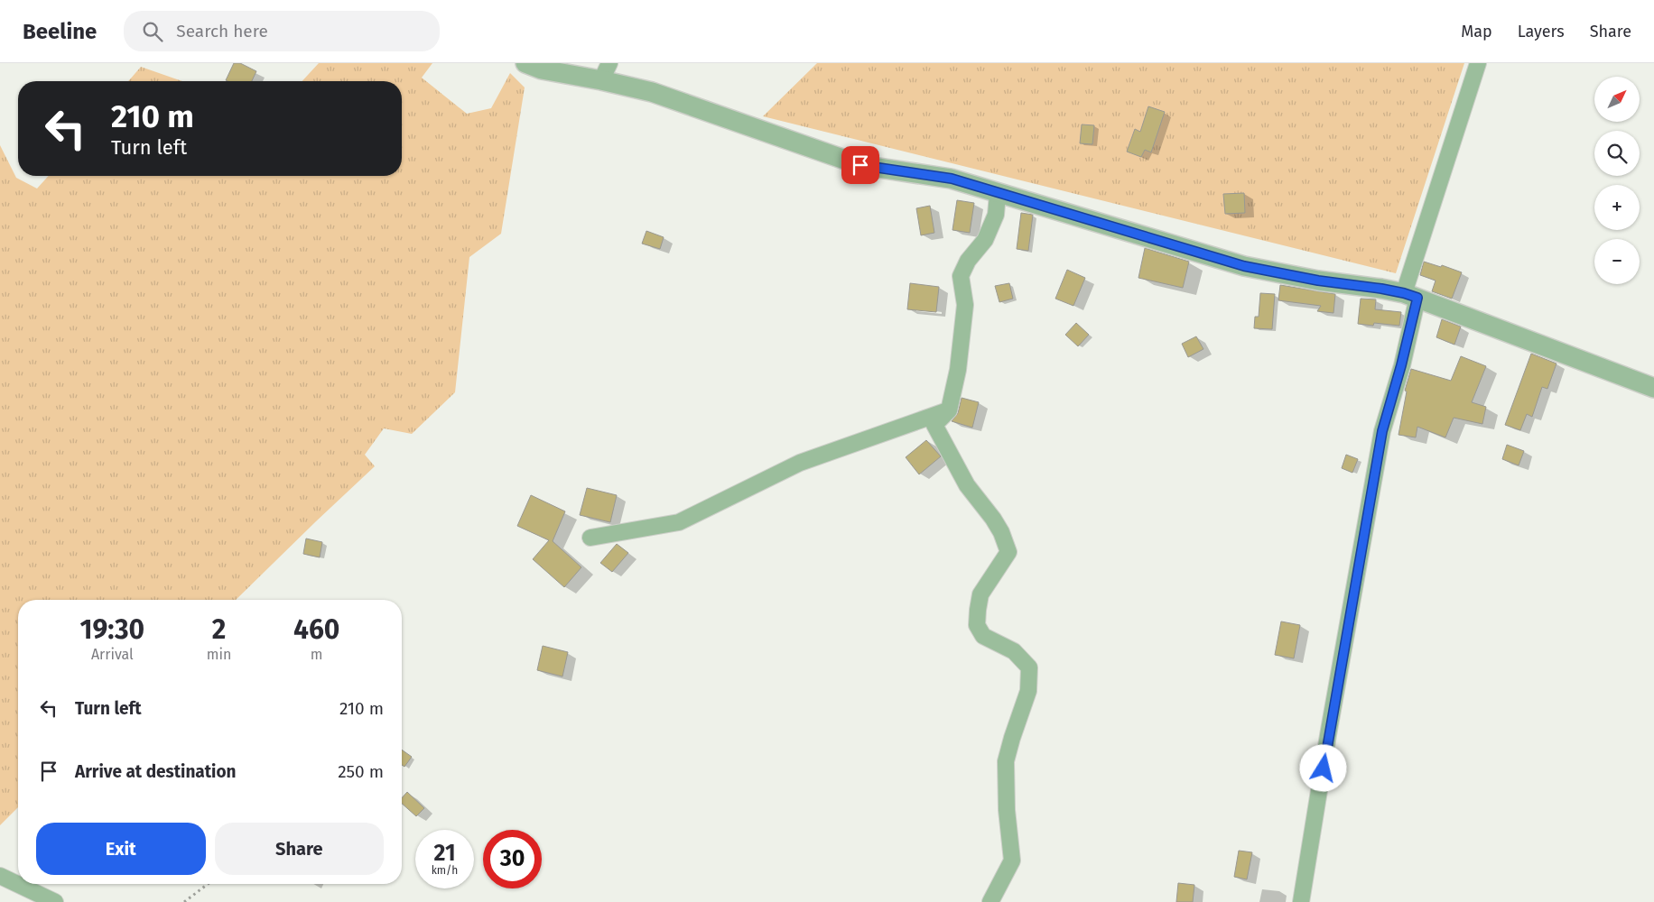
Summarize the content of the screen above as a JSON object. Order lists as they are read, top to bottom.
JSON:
{
  "north": "top right",
  "page": {
    "header": "Beeline",
    "search": "Search here",
    "nav": ["Map", "Layers", "Share"],
    "map_buttons": ["+", "−"],
    "turn": ["210 m", "Turn left"],
    "eta": [
      "19:30",
      "Arrival",
      "2",
      "min",
      "460",
      "m"
    ],
    "list": [
      {
        "name": "Turn left",
        "value": "210 m"
      },
      {
        "name": "Arrive at destination",
        "value": "250 m"
      }
    ],
    "buttons": ["Exit", "Share"],
    "speed": "21 km/h",
    "limit": "30"
  }
}
